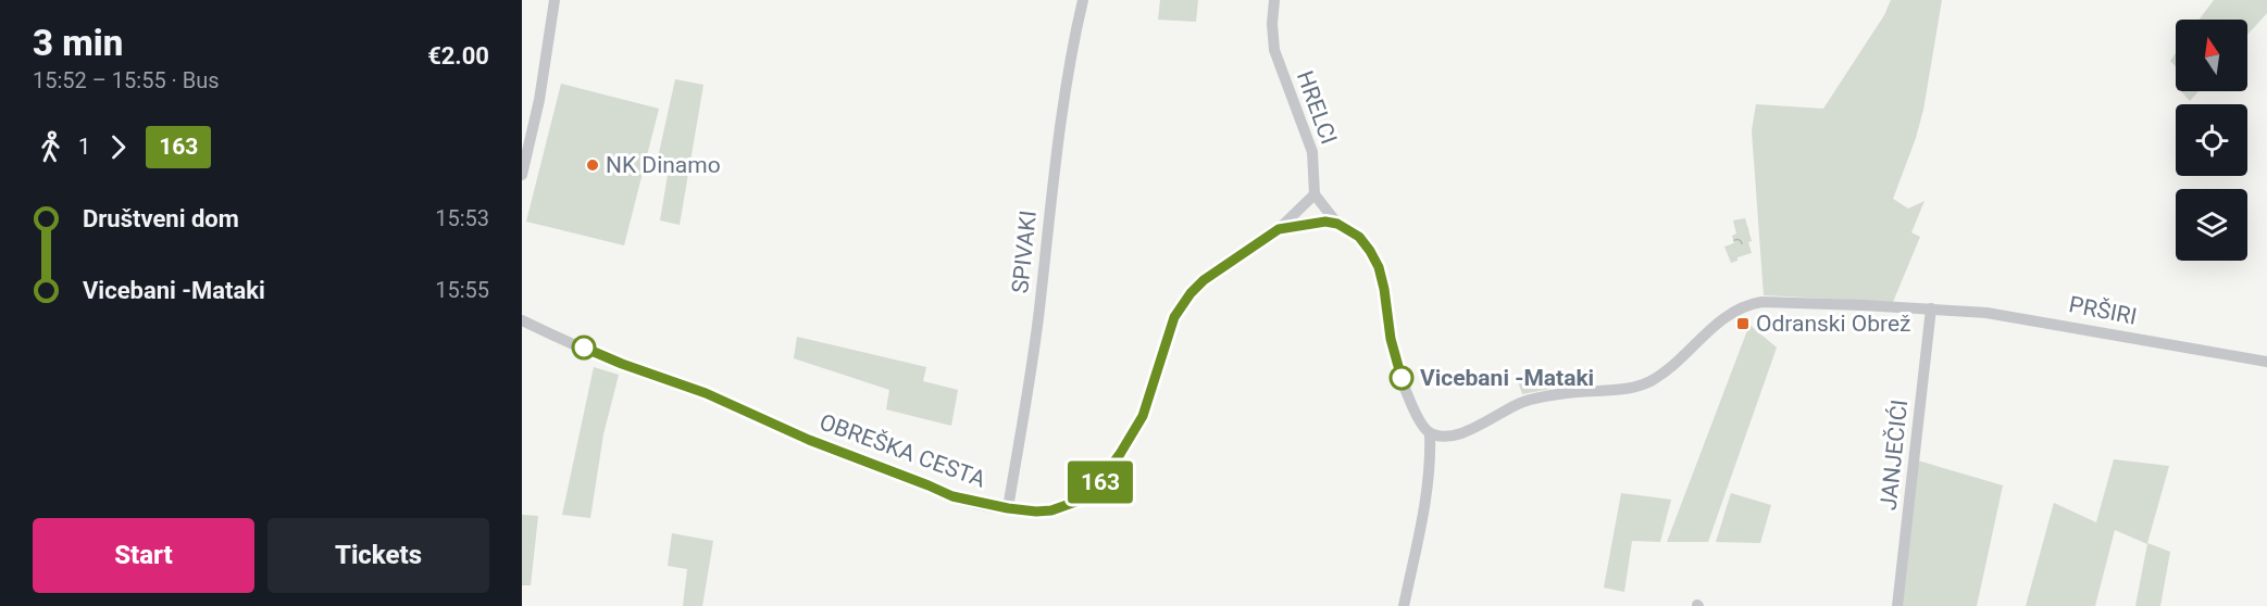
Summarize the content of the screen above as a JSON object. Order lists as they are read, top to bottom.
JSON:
{
  "streets": {
    "street": [
      "HRELCI",
      "SPIVAKI",
      "PRŠIRI",
      "OBREŠKA CESTA",
      "JANJEČIĆI"
    ]
  },
  "crossings": [
    ["SPIVAKI", "OBREŠKA CESTA"],
    ["PRŠIRI", "JANJEČIĆI"]
  ],
  "places": {
    "other": ["NK Dinamo", "Vicebani -Mataki"],
    "transit": ["Odranski Obrež"]
  },
  "lines": ["bus line 163"],
  "north": "top",
  "page": {
    "heading": ["3 min", "15:52 – 15:55 · Bus", "€2.00"],
    "on_map": "163",
    "legs": ["1", "163"],
    "list": [
      {
        "name": "Društveni dom",
        "value": "15:53"
      },
      {
        "name": "Vicebani -Mataki",
        "value": "15:55"
      }
    ],
    "buttons": ["Start", "Tickets"]
  }
}
